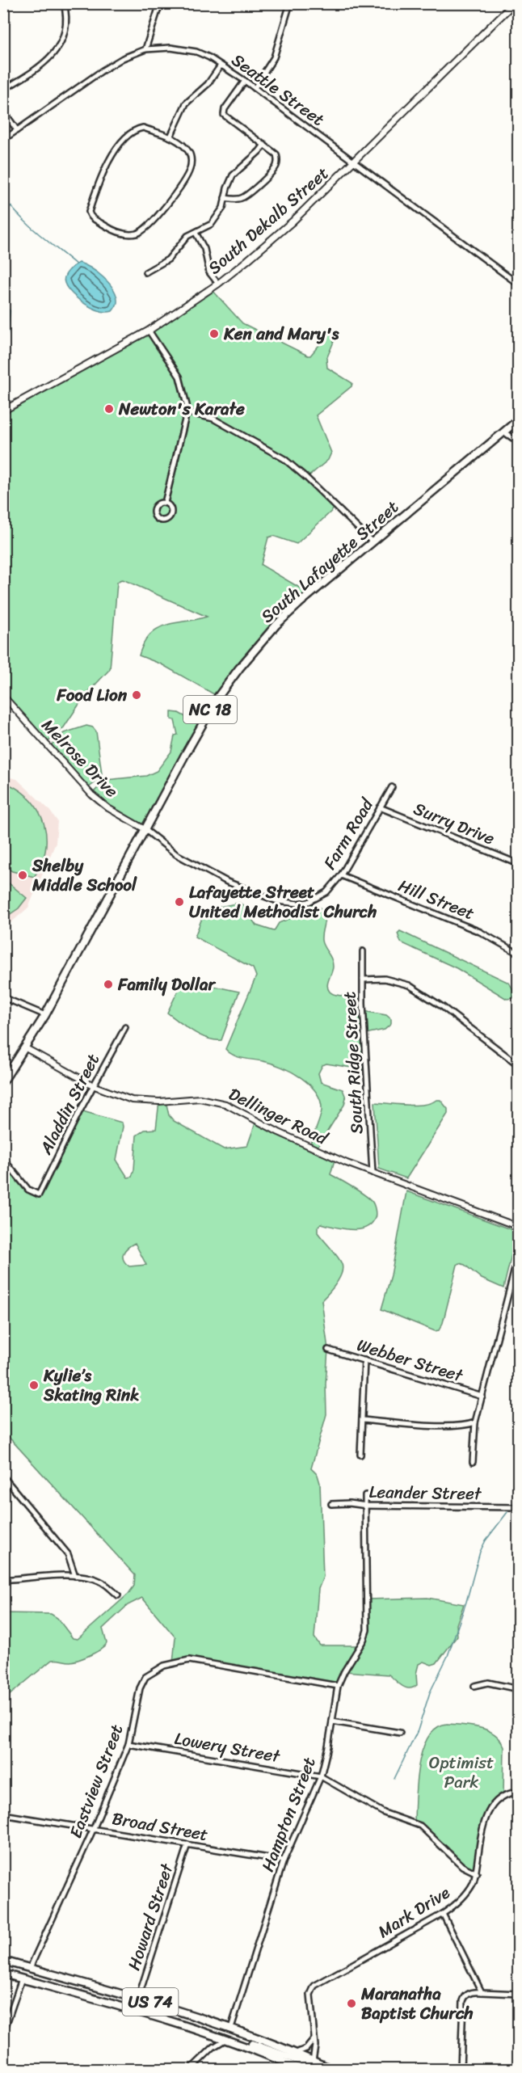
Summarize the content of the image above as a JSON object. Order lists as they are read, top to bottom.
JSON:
{
  "streets": {
    "main road": [
      "South Dekalb Street",
      "South Lafayette Street",
      "NC 18",
      "US 74"
    ],
    "street": [
      "Seattle Street",
      "Melrose Drive",
      "Surry Drive",
      "Farm Road",
      "Hill Street",
      "South Ridge Street",
      "Aladdin Street",
      "Dellinger Road",
      "Webber Street",
      "Leander Street",
      "Lowery Street",
      "Eastview Street",
      "Hampton Street",
      "Broad Street",
      "Mark Drive",
      "Howard Street"
    ]
  },
  "crossings": [
    ["Seattle Street", "South Dekalb Street"],
    ["South Lafayette Street", "Melrose Drive"],
    ["South Lafayette Street", "Farm Road"],
    ["South Lafayette Street", "Dellinger Road"],
    ["Melrose Drive", "Farm Road"],
    ["Surry Drive", "Farm Road"],
    ["Farm Road", "Hill Street"],
    ["South Ridge Street", "Dellinger Road"],
    ["Aladdin Street", "Dellinger Road"],
    ["Leander Street", "Hampton Street"],
    ["Lowery Street", "Eastview Street"],
    ["Lowery Street", "Hampton Street"],
    ["Lowery Street", "Mark Drive"],
    ["Eastview Street", "Hampton Street"],
    ["Eastview Street", "Broad Street"],
    ["Eastview Street", "US 74"],
    ["Hampton Street", "Broad Street"],
    ["Hampton Street", "US 74"],
    ["Broad Street", "Howard Street"],
    ["Mark Drive", "US 74"],
    ["Howard Street", "US 74"]
  ],
  "parks": ["Optimist Park"],
  "places": [
    "Ken and Mary's",
    "Newton's Karate",
    "Food Lion",
    "Shelby Middle School",
    "Lafayette Street United Methodist Church",
    "Family Dollar",
    "Kylie’s Skating Rink",
    "Maranatha Baptist Church"
  ]
}
